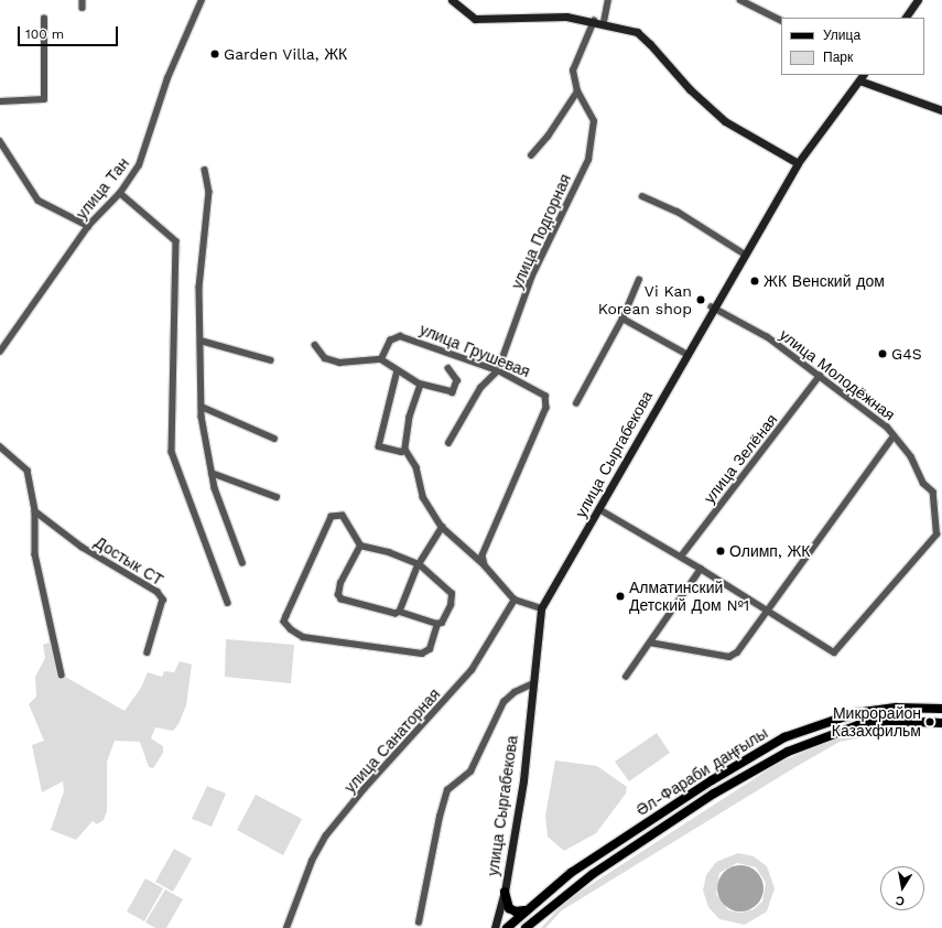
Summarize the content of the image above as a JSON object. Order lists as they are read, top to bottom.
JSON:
{
  "streets": {
    "main road": ["Әл-Фараби даңғылы"],
    "street": [
      "улица Тан",
      "улица Подгорная",
      "улица Грушевая",
      "улица Молодёжная",
      "улица Сыргабекова",
      "улица Зелёная",
      "Достык СТ",
      "улица Санаторная"
    ]
  },
  "crossings": [
    ["улица Подгорная", "улица Грушевая"],
    ["улица Молодёжная", "улица Сыргабекова"],
    ["улица Молодёжная", "улица Зелёная"]
  ],
  "places": [
    "Garden Villa, ЖК",
    "ЖК Венский дом",
    "Vi Kan Korean shop",
    "G4S",
    "Олимп, ЖК",
    "Алматинский Детский Дом №1",
    "Микрорайон Казахфильм"
  ],
  "legend": ["Улица", "Парк"],
  "scale_bar": "100 m",
  "north": "bottom"
}
